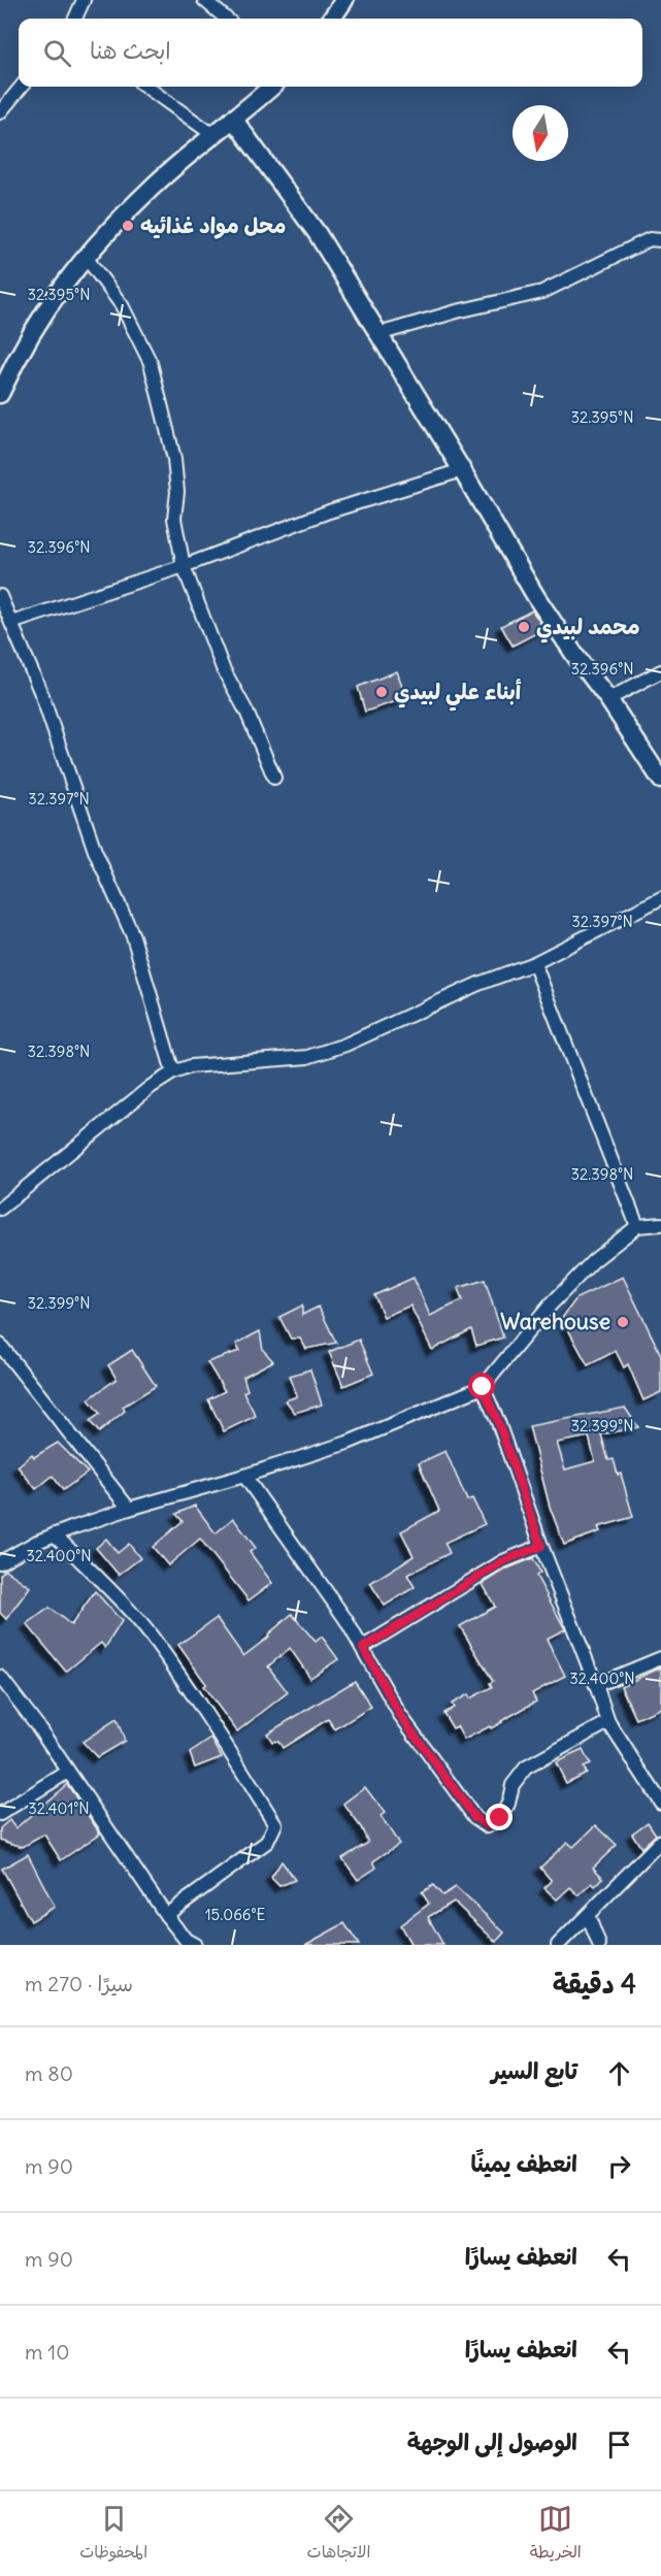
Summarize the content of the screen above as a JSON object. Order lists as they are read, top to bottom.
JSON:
{
  "places": [
    "محل مواد غذائيه",
    "محمد لبيدي",
    "أبناء علي لبيدي",
    "Warehouse"
  ],
  "north": "bottom",
  "page": {
    "search": "ابحث هنا",
    "heading": ["4 دقيقة", "سيرًا · 270 m"],
    "list": [
      ["تابع السير", "80 m"],
      ["انعطف يمينًا", "90 m"],
      ["انعطف يسارًا", "90 m"],
      ["انعطف يسارًا", "10 m"],
      "الوصول إلى الوجهة"
    ],
    "nav": ["الخريطة", "الاتجاهات", "المحفوظات"]
  },
  "coordinates": [
    "32.395°N",
    "32.396°N",
    "32.397°N",
    "32.398°N",
    "32.399°N",
    "32.400°N",
    "32.401°N",
    "15.066°E"
  ]
}
